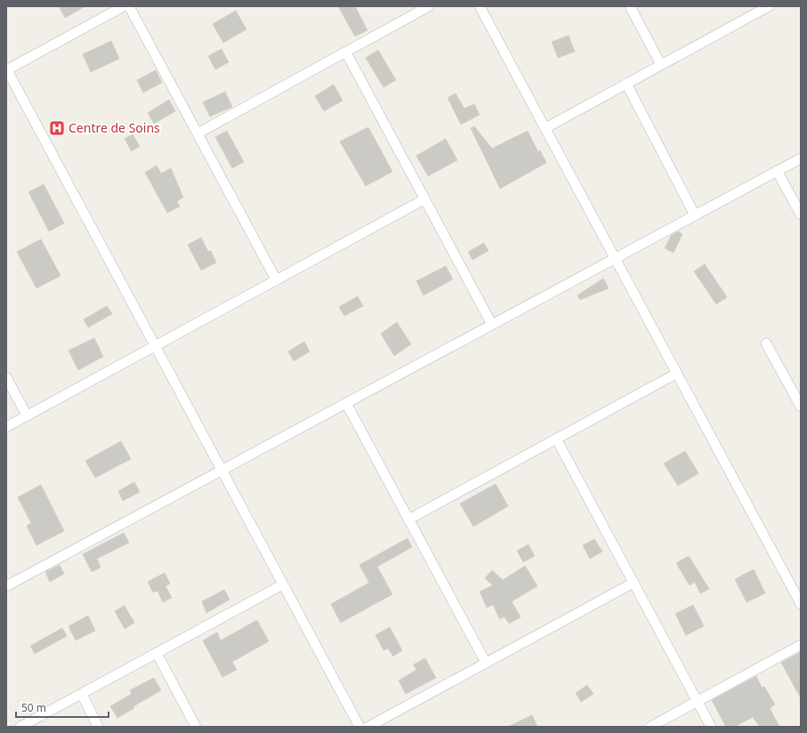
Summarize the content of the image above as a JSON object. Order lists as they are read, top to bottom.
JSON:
{
  "places": {
    "hospital": ["Centre de Soins"]
  },
  "scale_bar": "50 m"
}
